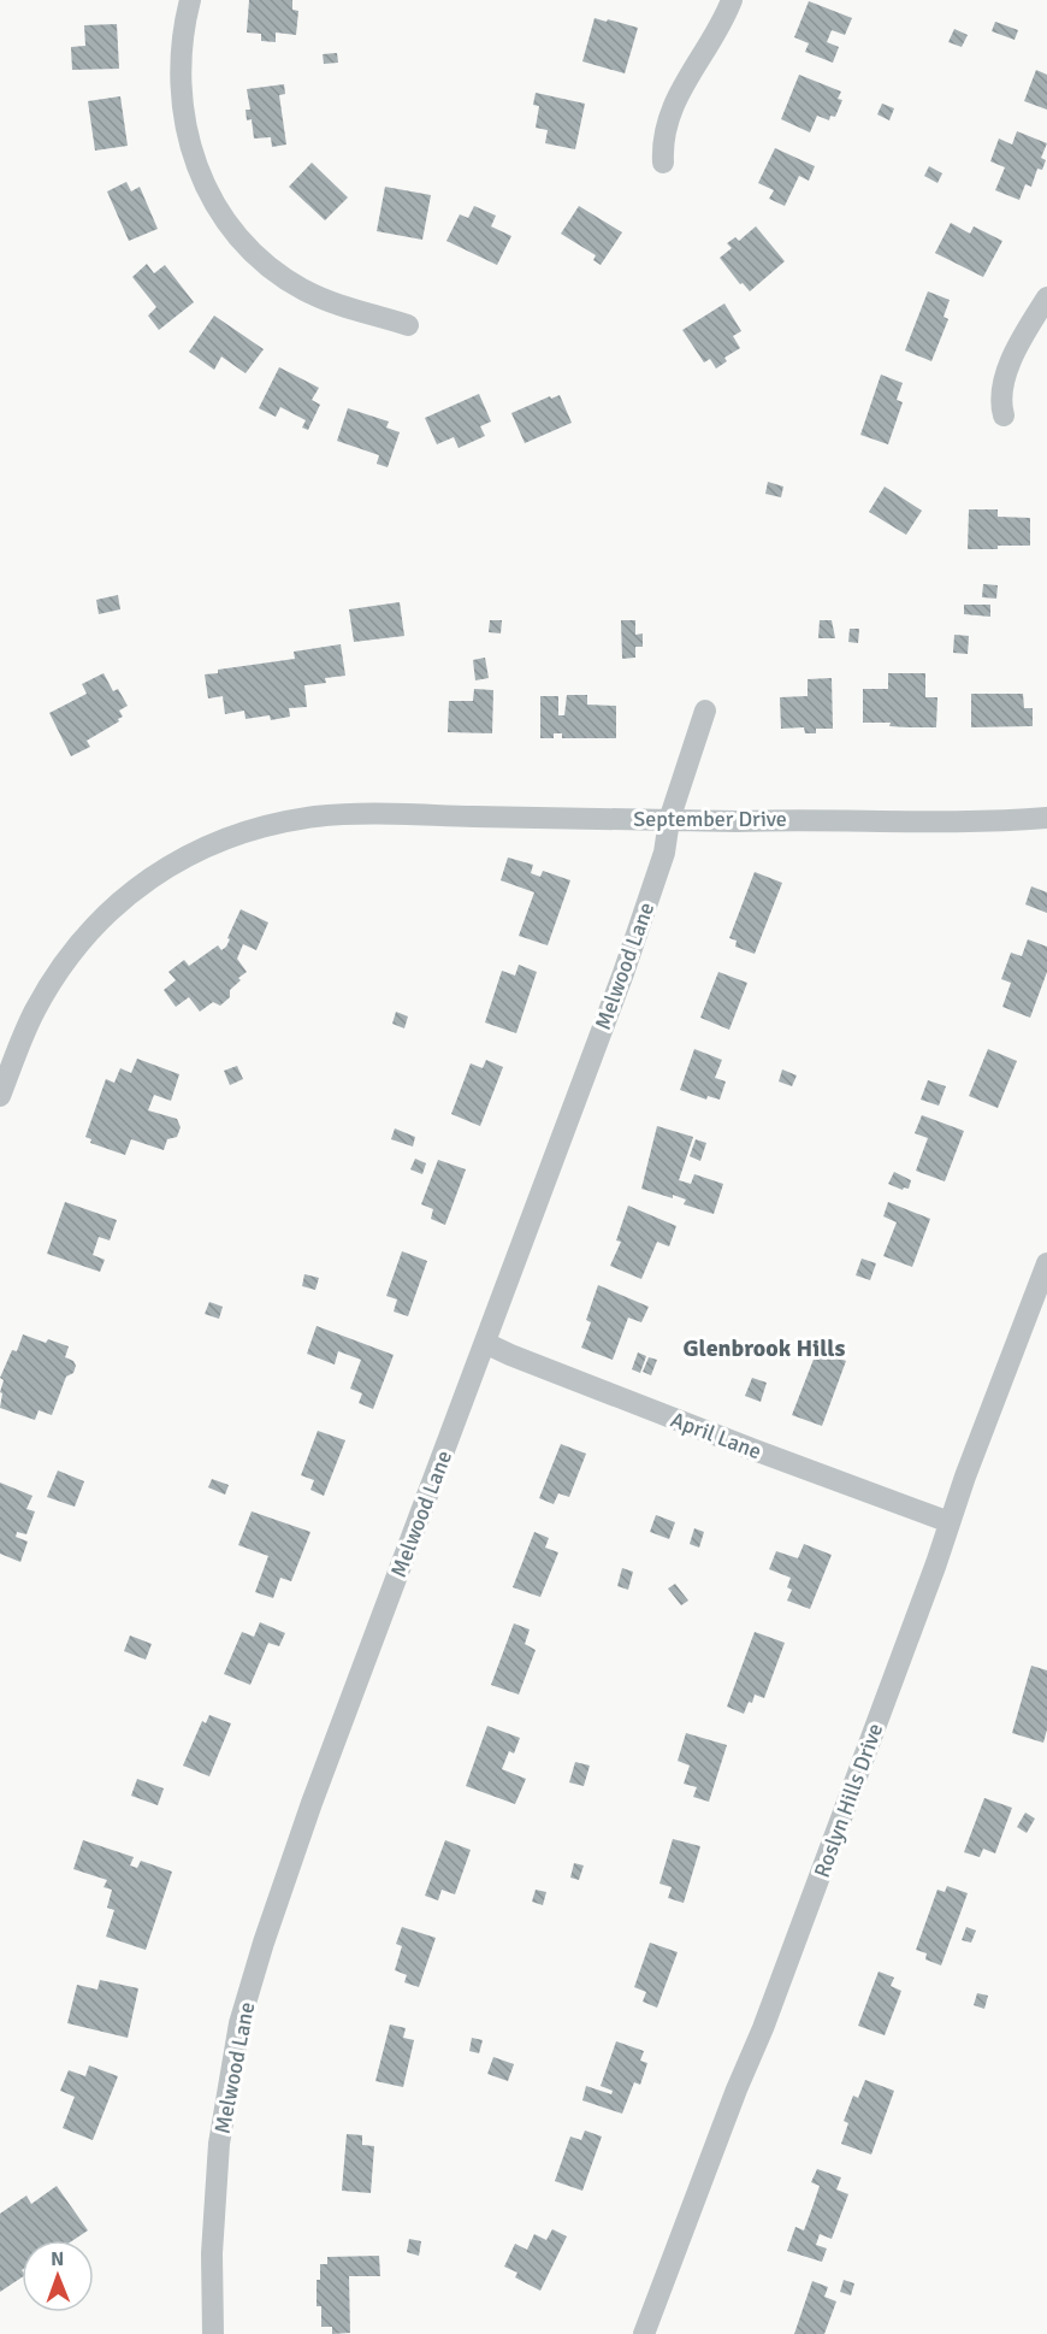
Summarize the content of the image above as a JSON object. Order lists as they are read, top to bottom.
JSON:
{
  "streets": {
    "street": [
      "September Drive",
      "Melwood Lane",
      "April Lane",
      "Roslyn Hills Drive"
    ]
  },
  "crossings": [
    ["September Drive", "Melwood Lane"],
    ["Melwood Lane", "April Lane"],
    ["April Lane", "Roslyn Hills Drive"]
  ],
  "districts": ["Glenbrook Hills"],
  "north": "top"
}
